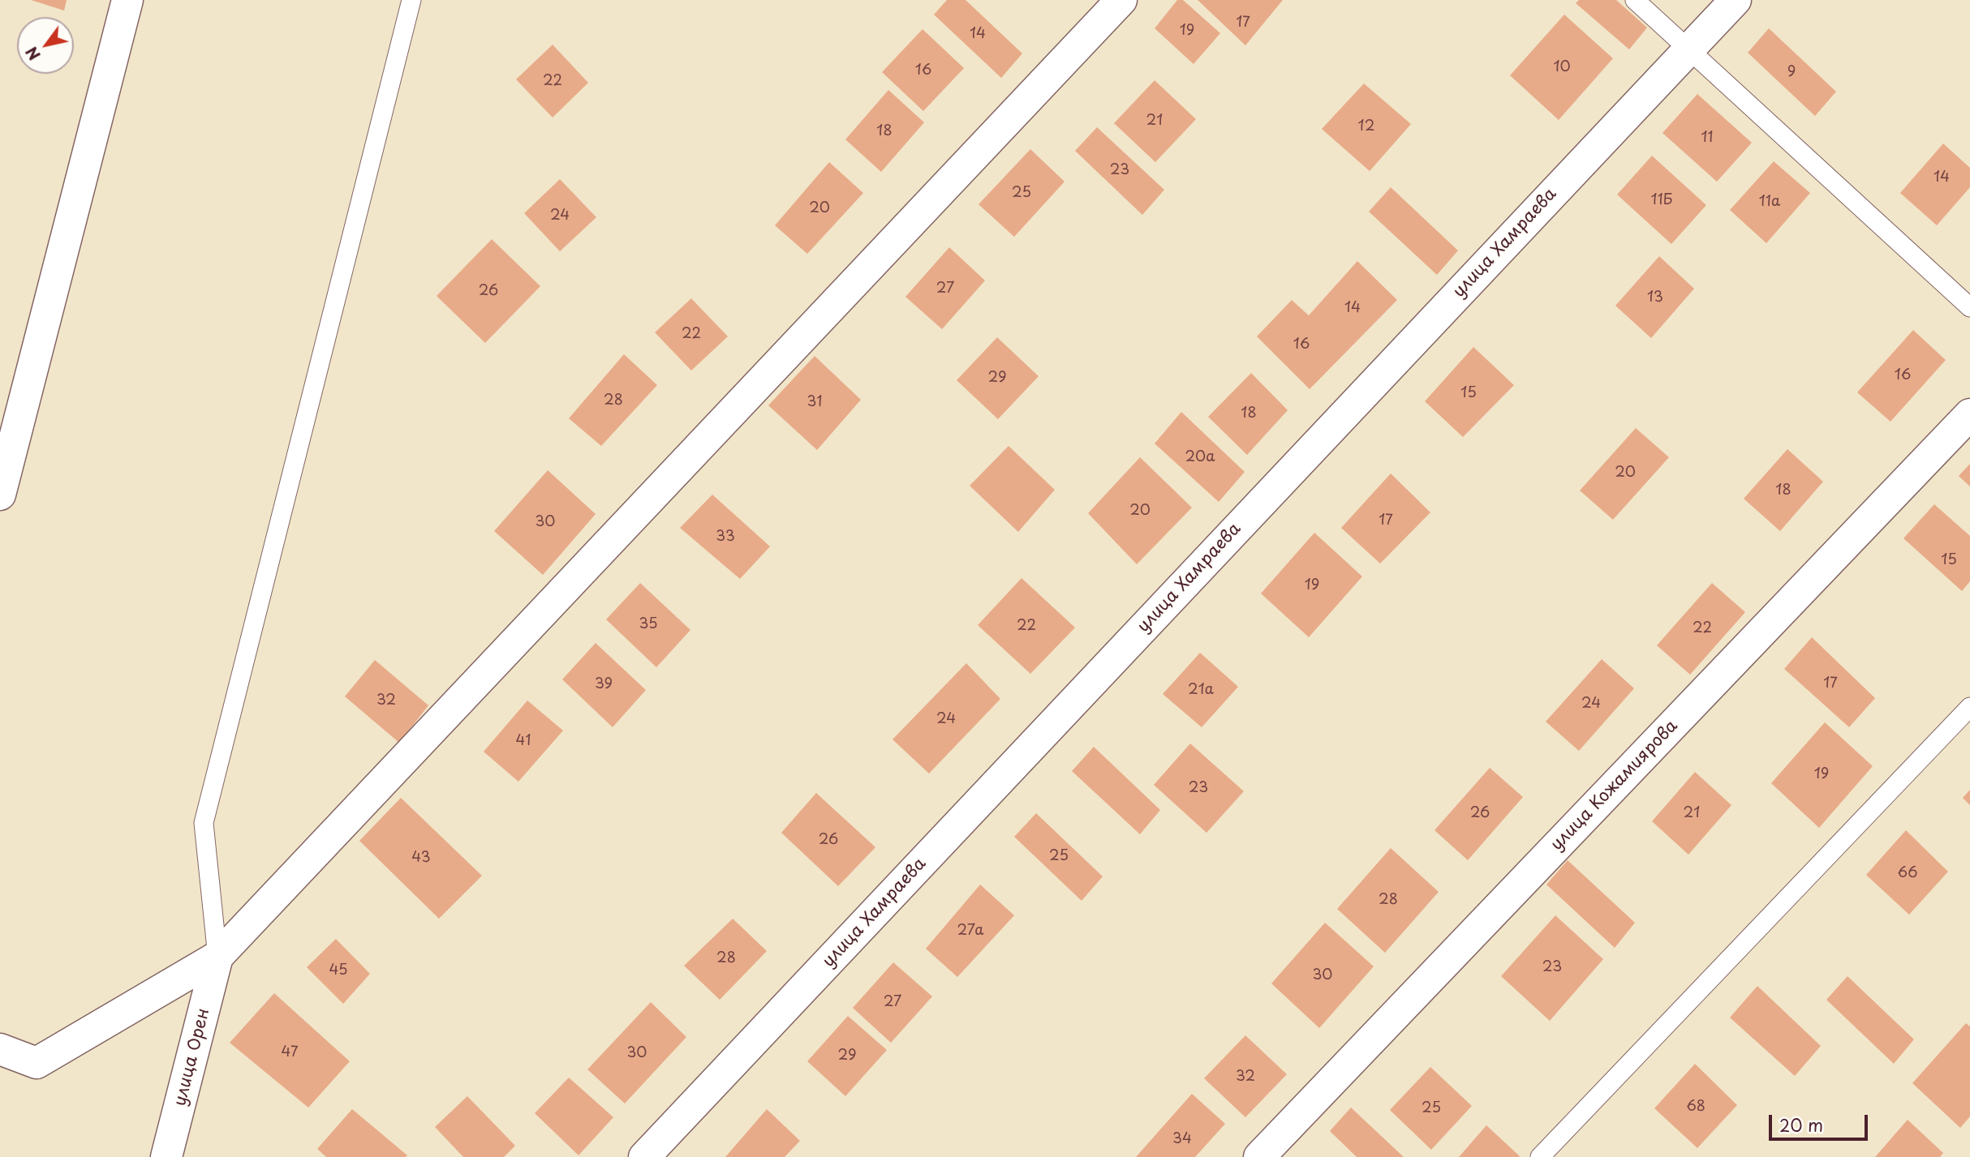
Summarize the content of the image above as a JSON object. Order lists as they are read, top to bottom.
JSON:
{
  "streets": {
    "street": ["улица Хамраева", "улица Кожамиярова", "улица Орен"]
  },
  "house_numbers": [
    "17",
    "19",
    "14",
    "10",
    "16",
    "9",
    "22",
    "21",
    "12",
    "18",
    "11",
    "23",
    "14",
    "25",
    "11Б",
    "11а",
    "20",
    "24",
    "27",
    "26",
    "13",
    "14",
    "22",
    "16",
    "16",
    "29",
    "15",
    "28",
    "31",
    "18",
    "20а",
    "20",
    "18",
    "20",
    "17",
    "30",
    "33",
    "15",
    "19",
    "35",
    "22",
    "22",
    "17",
    "39",
    "21а",
    "32",
    "24",
    "24",
    "41",
    "19",
    "23",
    "26",
    "21",
    "26",
    "25",
    "43",
    "66",
    "28",
    "27а",
    "28",
    "23",
    "45",
    "30",
    "27",
    "47",
    "30",
    "29",
    "32",
    "68",
    "25",
    "34"
  ],
  "scale_bar": "20 m",
  "north": "bottom left"
}
